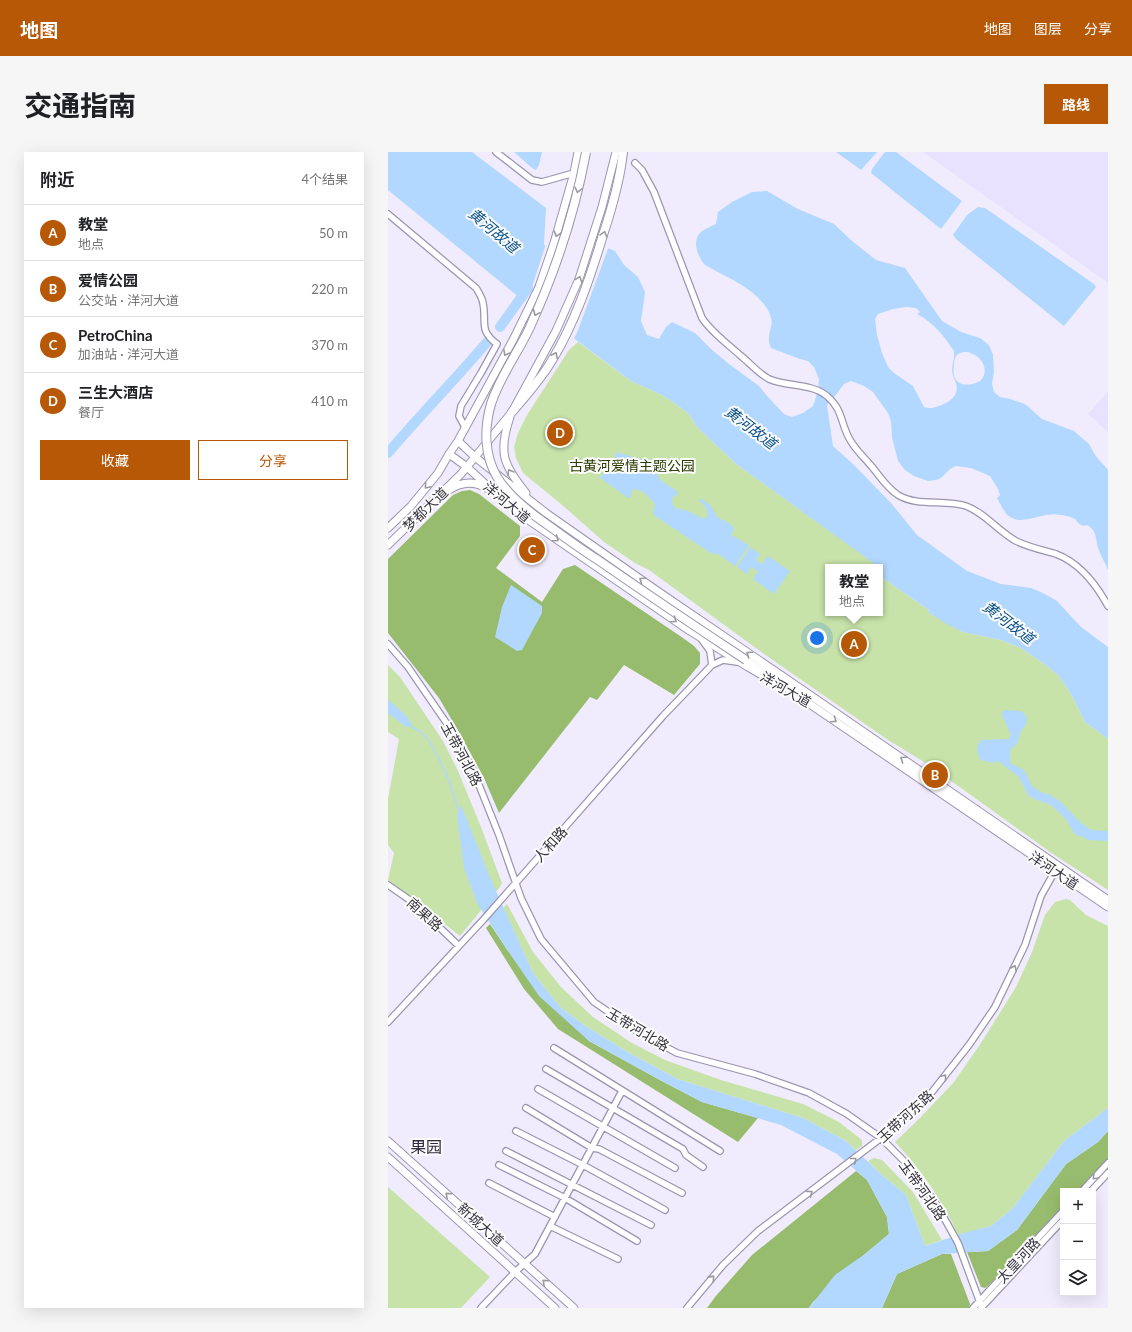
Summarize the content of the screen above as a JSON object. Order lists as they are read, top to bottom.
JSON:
{
  "streets": {
    "main road": ["洋河大道", "梦都大道", "新城大道"],
    "street": [
      "玉带河北路",
      "人和路",
      "南果路",
      "玉带河东路",
      "太皇河路"
    ]
  },
  "crossings": [
    ["洋河大道", "梦都大道"],
    ["洋河大道", "玉带河东路"],
    ["玉带河北路", "人和路"],
    ["玉带河北路", "玉带河东路"],
    ["玉带河北路", "太皇河路"],
    ["人和路", "南果路"]
  ],
  "one_way": ["玉带河东路"],
  "districts": ["果园"],
  "water": ["黄河故道"],
  "parks": ["古黄河爱情主题公园"],
  "page": {
    "header": "地图",
    "nav": ["地图", "图层", "分享"],
    "title": "交通指南",
    "buttons": [
      "路线",
      ["收藏", "分享"]
    ],
    "heading": ["附近", "4个结果"],
    "list": [
      {
        "mark": "A",
        "name": "教堂",
        "note": "地点",
        "value": "50 m"
      },
      {
        "mark": "B",
        "name": "爱情公园",
        "note": "公交站 · 洋河大道",
        "value": "220 m"
      },
      {
        "mark": "C",
        "name": "PetroChina",
        "note": "加油站 · 洋河大道",
        "value": "370 m"
      },
      {
        "mark": "D",
        "name": "三生大酒店",
        "note": "餐厅",
        "value": "410 m"
      }
    ],
    "pins": [
      "D",
      "C",
      "A",
      "B"
    ],
    "popup": ["教堂", "地点"],
    "map_buttons": ["+", "−"]
  }
}
